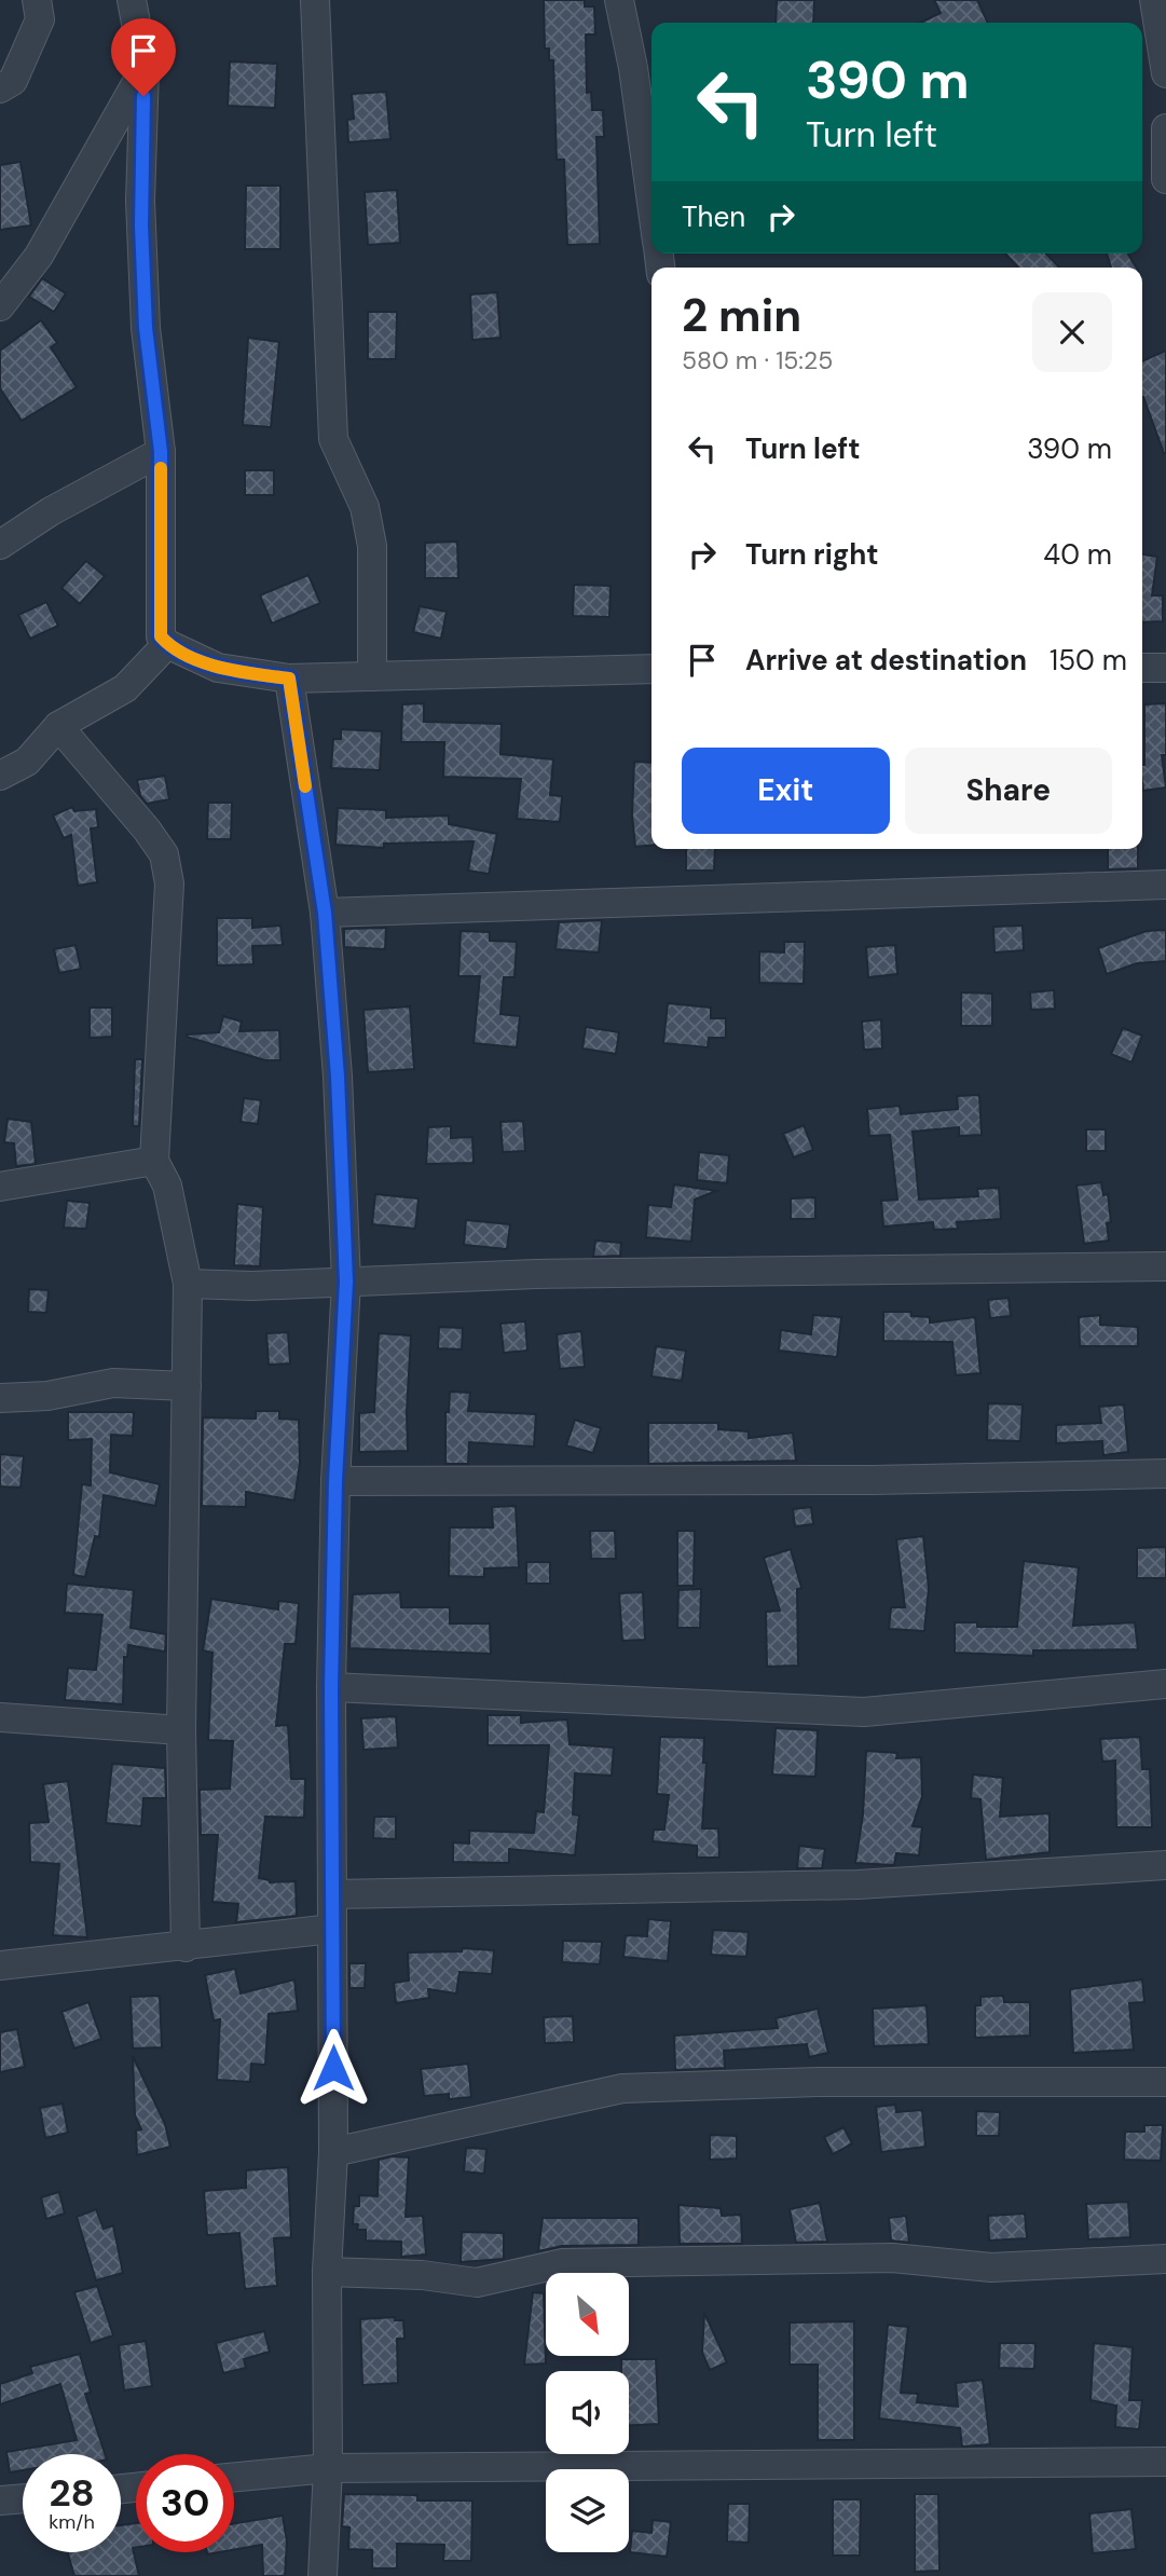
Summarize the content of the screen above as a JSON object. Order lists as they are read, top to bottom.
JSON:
{
  "north": "bottom right",
  "page": {
    "turn": ["390 m", "Turn left"],
    "then": "Then",
    "heading": ["2 min", "580 m · 15:25"],
    "list": [
      {
        "name": "Turn left",
        "value": "390 m"
      },
      {
        "name": "Turn right",
        "value": "40 m"
      },
      {
        "name": "Arrive at destination",
        "value": "150 m"
      }
    ],
    "buttons": ["Exit", "Share"],
    "speed": "28 km/h",
    "limit": "30"
  }
}
